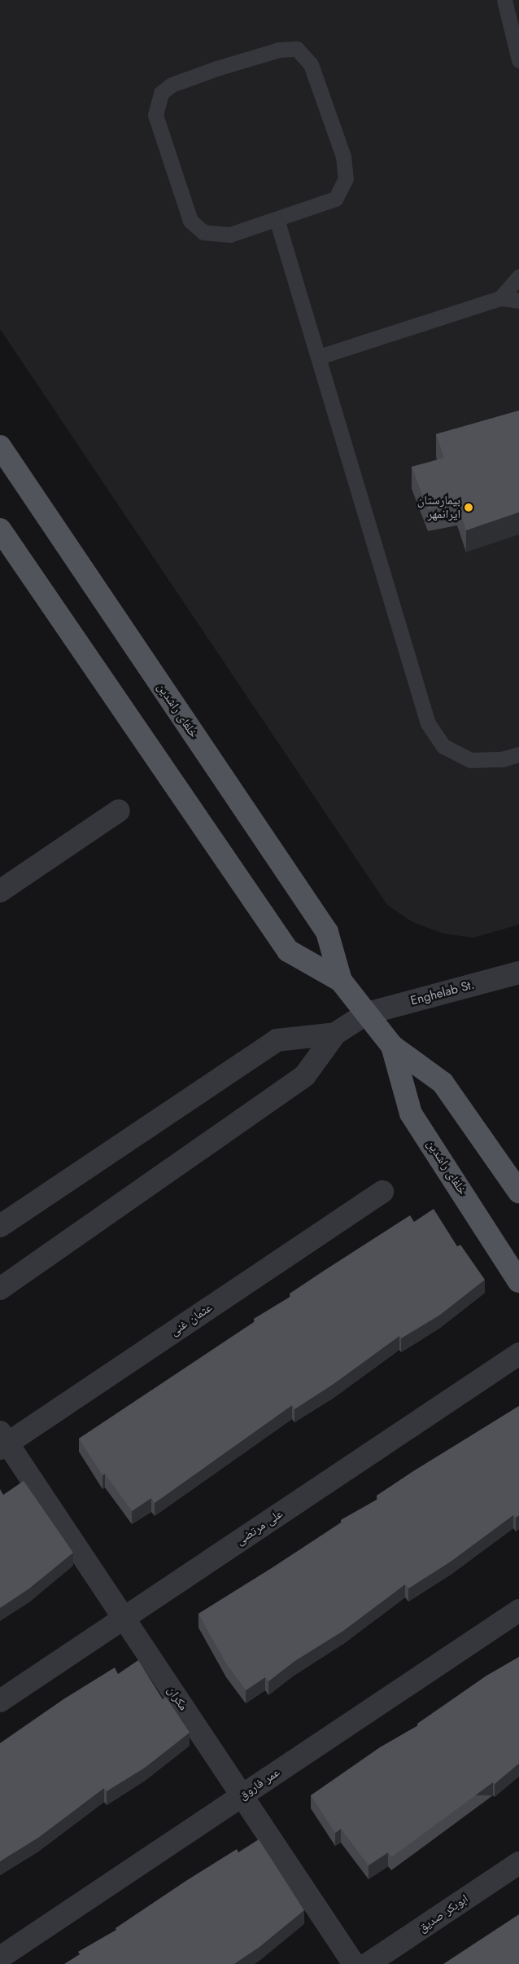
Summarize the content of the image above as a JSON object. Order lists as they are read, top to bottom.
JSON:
{
  "streets": {
    "main road": ["خلفای راشدین"],
    "street": [
      "Enghelab St.",
      "عثمان غنی",
      "علی مرتضی",
      "مکران",
      "عمر فاروق",
      "ابوبکر صدیق"
    ]
  },
  "crossings": [
    ["خلفای راشدین", "Enghelab St."],
    ["عثمان غنی", "مکران"],
    ["علی مرتضی", "مکران"],
    ["مکران", "عمر فاروق"]
  ],
  "places": ["بیمارستان ایرانمهر"]
}
